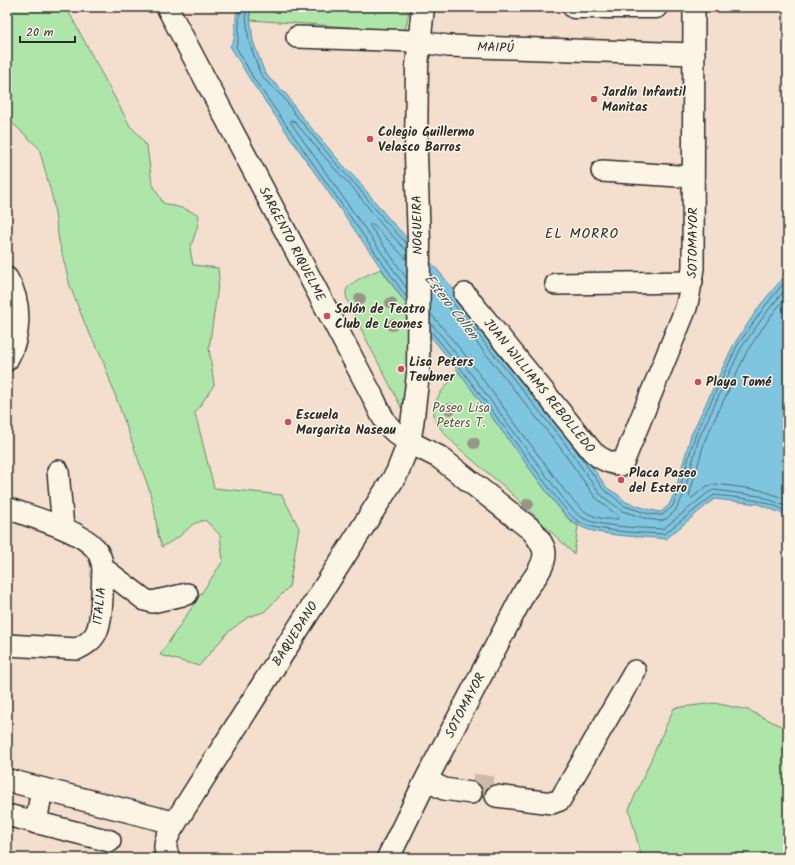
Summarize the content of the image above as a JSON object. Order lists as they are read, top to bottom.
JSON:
{
  "streets": {
    "main road": [
      "NOGUEIRA",
      "SOTOMAYOR",
      "SARGENTO RIQUELME",
      "BAQUEDANO"
    ],
    "street": ["MAIPÚ", "JUAN WILLIAMS REBOLLEDO", "ITALIA"]
  },
  "crossings": [
    ["MAIPÚ", "NOGUEIRA"],
    ["MAIPÚ", "SOTOMAYOR"],
    ["NOGUEIRA", "SARGENTO RIQUELME"],
    ["NOGUEIRA", "BAQUEDANO"],
    ["SOTOMAYOR", "SARGENTO RIQUELME"],
    ["SOTOMAYOR", "JUAN WILLIAMS REBOLLEDO"],
    ["SARGENTO RIQUELME", "BAQUEDANO"]
  ],
  "districts": ["EL MORRO"],
  "water": ["Estero Collen"],
  "parks": ["Paseo Lisa Peters T."],
  "places": [
    "Jardín Infantil Manitas",
    "Colegio Guillermo Velasco Barros",
    "Salón de Teatro Club de Leones",
    "Lisa Peters Teubner",
    "Playa Tomé",
    "Escuela Margarita Naseau",
    "Placa Paseo del Estero"
  ],
  "scale_bar": "20 m"
}
